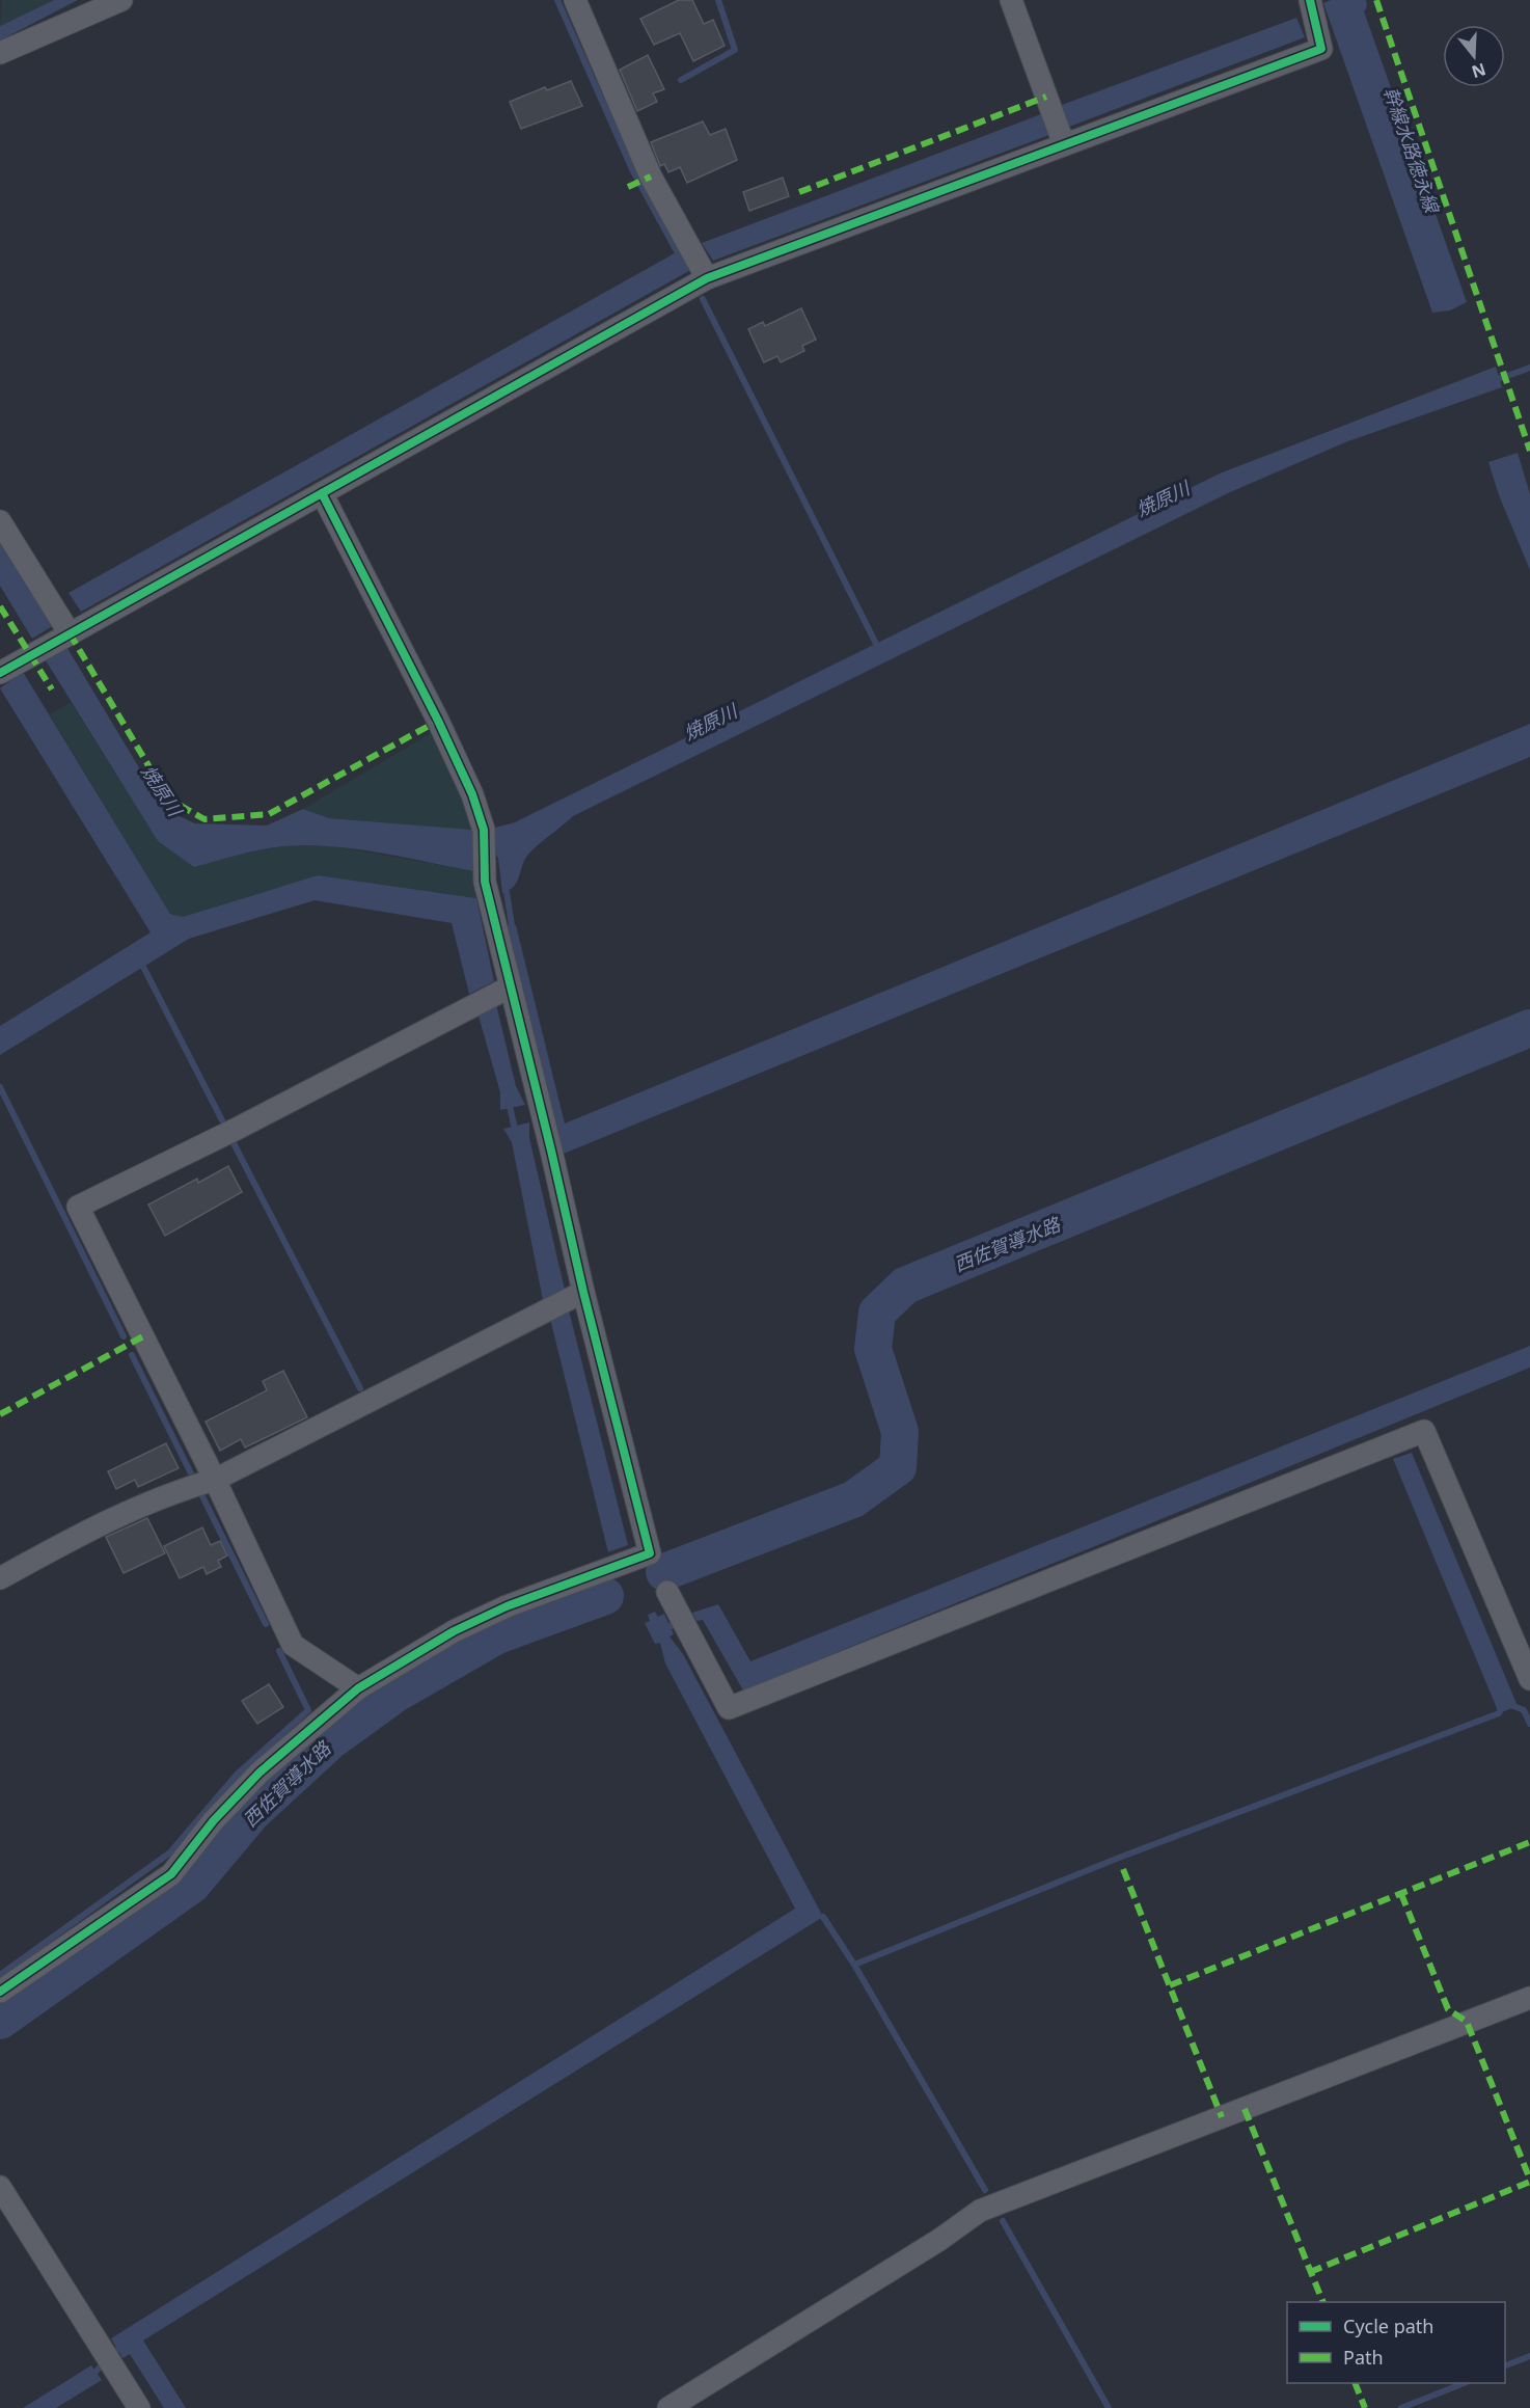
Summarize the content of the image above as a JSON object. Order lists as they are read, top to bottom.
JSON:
{
  "water": ["幹線水路徳永線", "焼原川", "西佐賀導水路"],
  "legend": ["Cycle path", "Path"],
  "north": "bottom"
}
